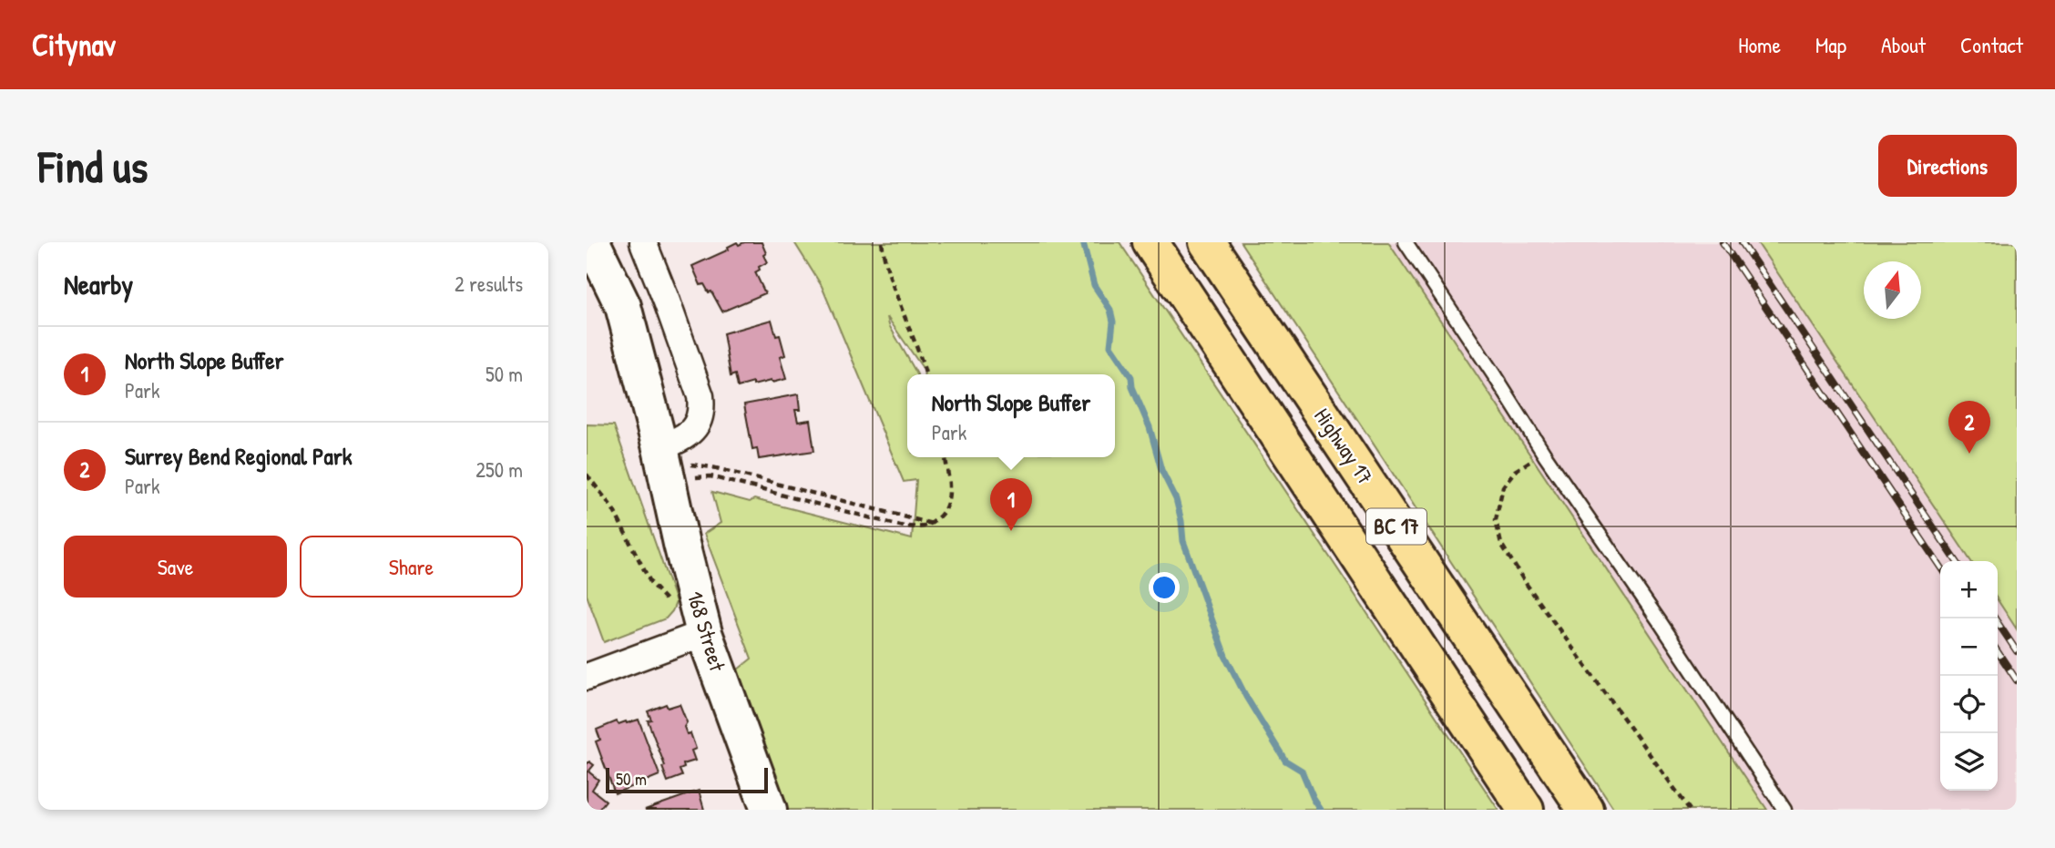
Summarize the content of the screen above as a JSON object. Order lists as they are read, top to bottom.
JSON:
{
  "streets": {
    "highway": ["Highway 17", "BC 17"],
    "street": ["168 Street"]
  },
  "scale_bar": "50 m",
  "north": "top",
  "page": {
    "header": "Citynav",
    "nav": [
      "Home",
      "Map",
      "About",
      "Contact"
    ],
    "buttons": [
      "Directions",
      ["Save", "Share"]
    ],
    "title": "Find us",
    "heading": ["Nearby", "2 results"],
    "list": [
      {
        "mark": "1",
        "name": "North Slope Buffer",
        "note": "Park",
        "value": "50 m"
      },
      {
        "mark": "2",
        "name": "Surrey Bend Regional Park",
        "note": "Park",
        "value": "250 m"
      }
    ],
    "popup": ["North Slope Buffer", "Park"],
    "pins": ["2", "1"],
    "map_buttons": ["+", "−"],
    "scale": "50 m"
  }
}
